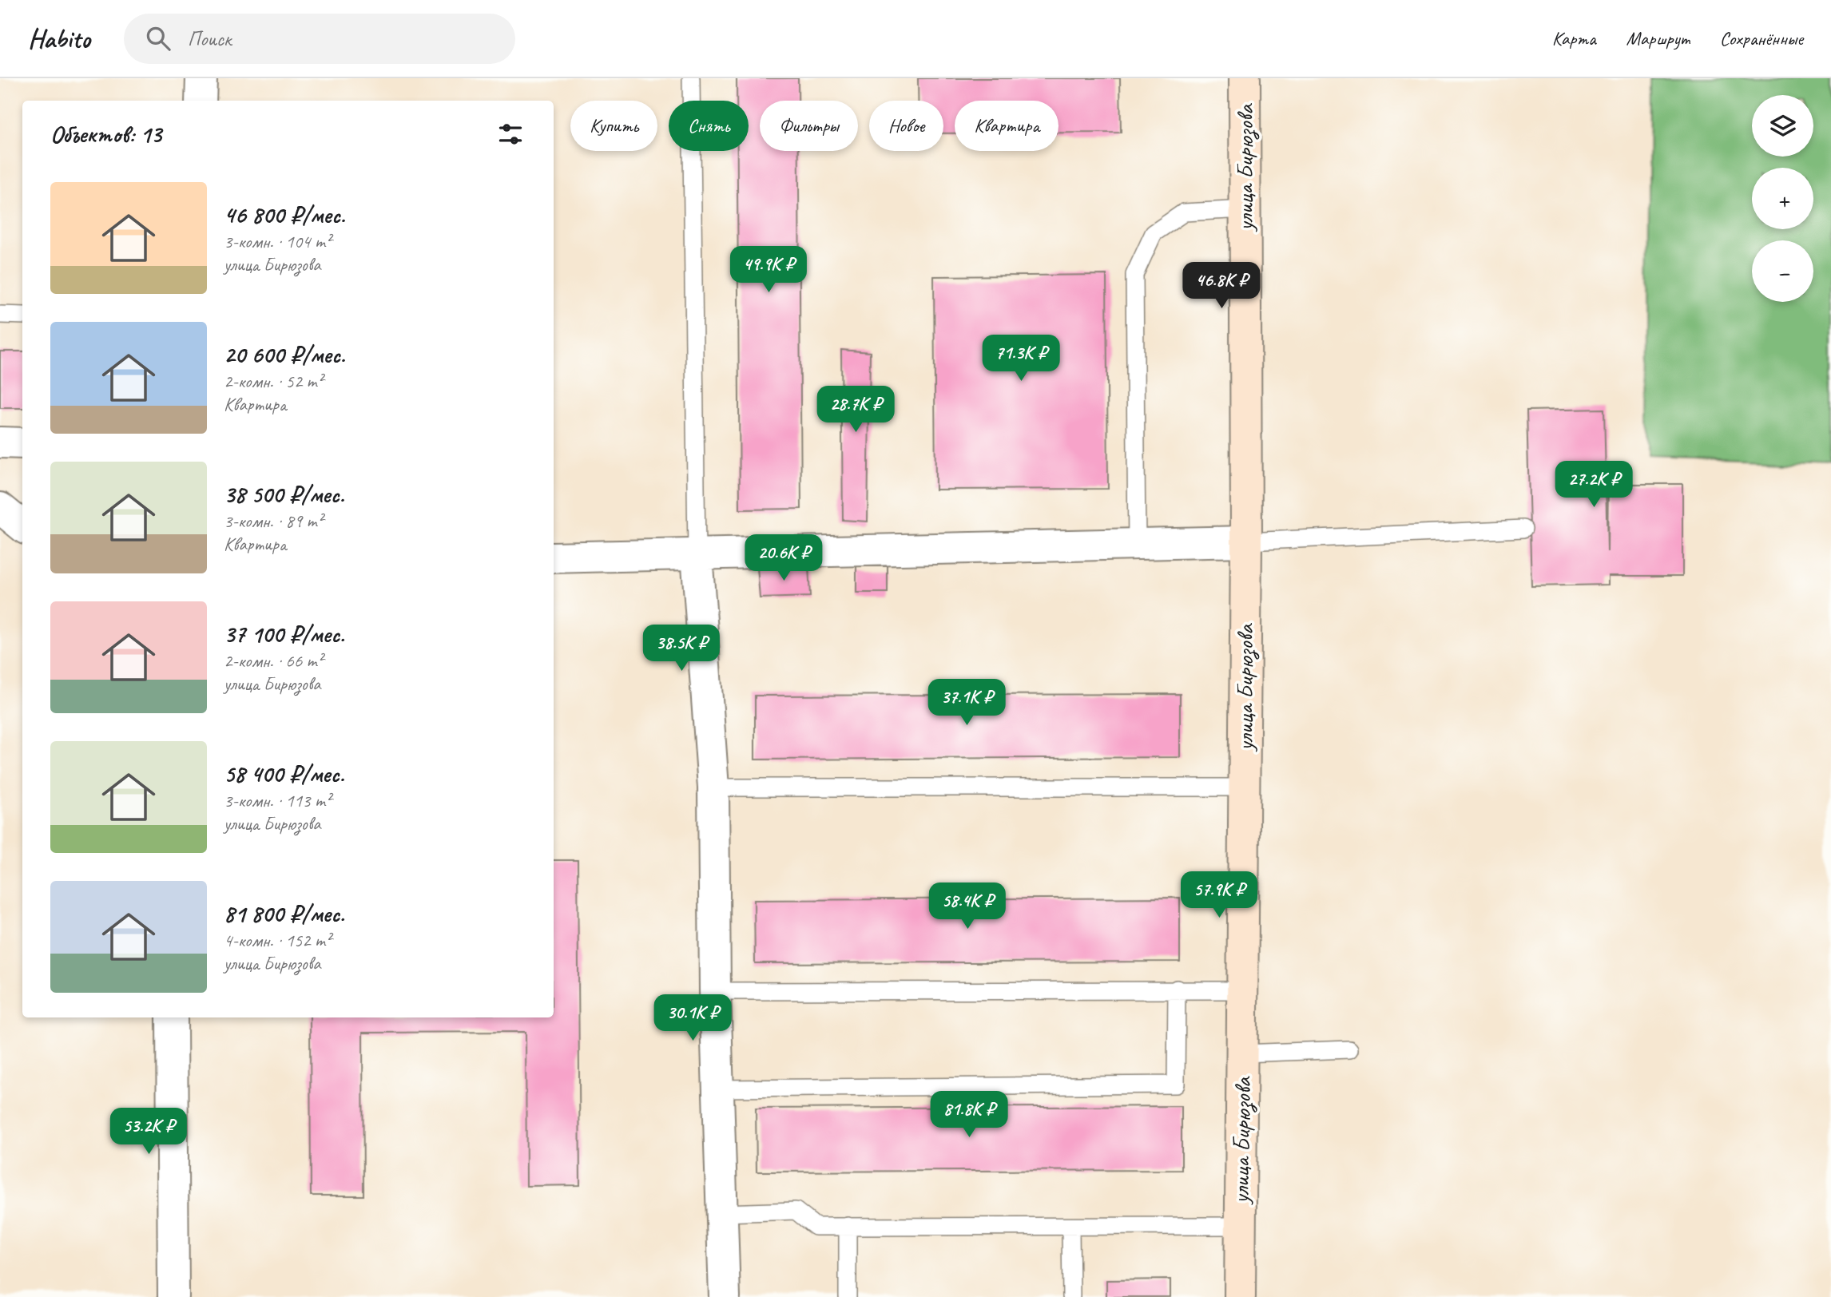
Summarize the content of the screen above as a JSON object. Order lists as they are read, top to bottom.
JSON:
{
  "streets": {
    "main road": ["улица Бирюзова"]
  },
  "page": {
    "header": "Habito",
    "search": "Поиск",
    "nav": ["Карта", "Маршрут", "Сохранённые"],
    "map_buttons": ["+", "−"],
    "chip": [
      "Купить",
      "Снять",
      "Фильтры",
      "Новое",
      "Квартира"
    ],
    "heading": "Объектов: 13",
    "list": [
      {
        "name": "46 800 ₽/мес.",
        "note": "3-комн. · 104 m² · улица Бирюзова"
      },
      {
        "name": "20 600 ₽/мес.",
        "note": "2-комн. · 52 m² · Квартира"
      },
      {
        "name": "38 500 ₽/мес.",
        "note": "3-комн. · 89 m² · Квартира"
      },
      {
        "name": "37 100 ₽/мес.",
        "note": "2-комн. · 66 m² · улица Бирюзова"
      },
      {
        "name": "58 400 ₽/мес.",
        "note": "3-комн. · 113 m² · улица Бирюзова"
      },
      {
        "name": "81 800 ₽/мес.",
        "note": "4-комн. · 152 m² · улица Бирюзова"
      }
    ],
    "price": [
      "49.9K ₽",
      "46.8K ₽",
      "71.3K ₽",
      "28.7K ₽",
      "27.2K ₽",
      "20.6K ₽",
      "38.5K ₽",
      "37.1K ₽",
      "57.9K ₽",
      "58.4K ₽",
      "30.1K ₽",
      "81.8K ₽",
      "53.2K ₽"
    ]
  }
}
